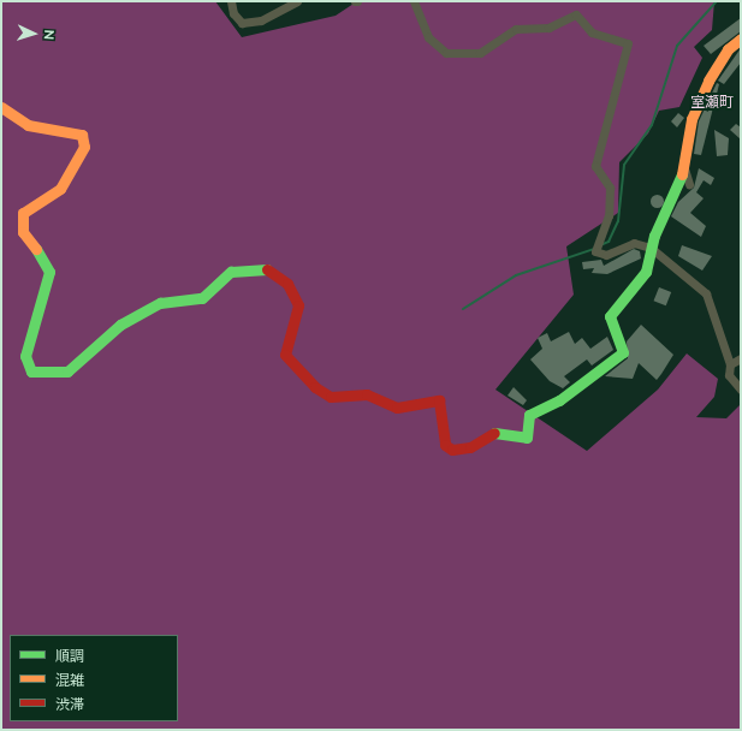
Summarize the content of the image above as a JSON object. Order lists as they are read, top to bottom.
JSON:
{
  "districts": ["室瀬町"],
  "legend": ["順調", "混雑", "渋滞"],
  "north": "right"
}
